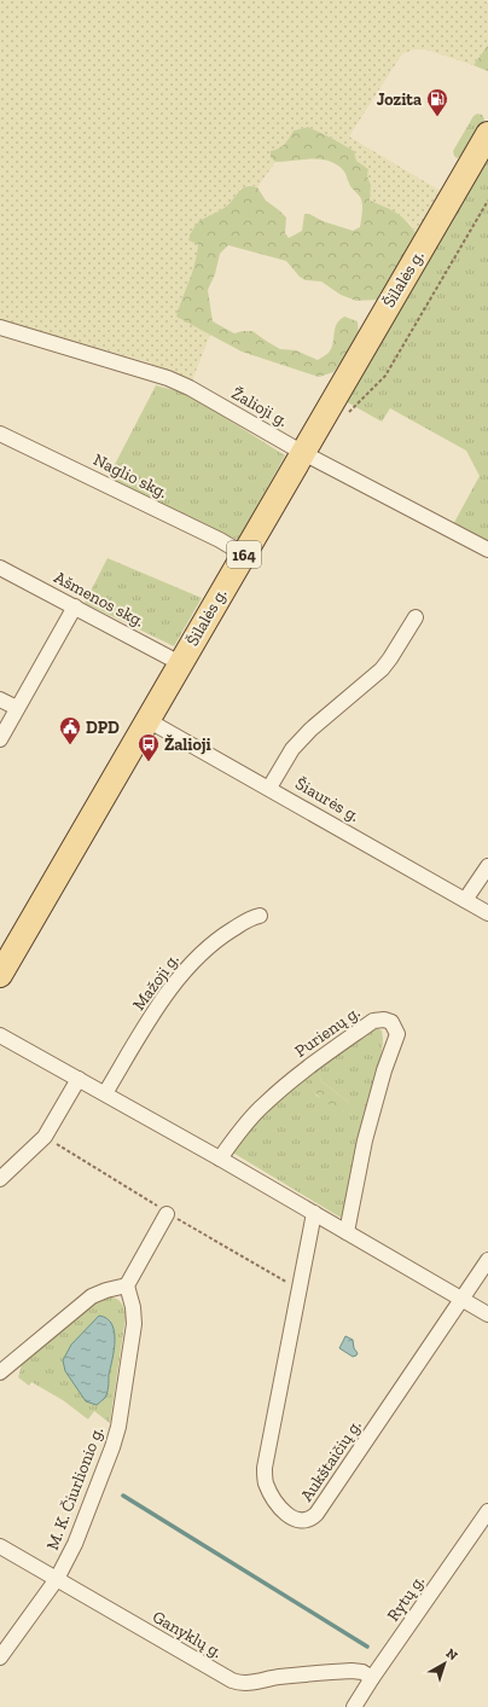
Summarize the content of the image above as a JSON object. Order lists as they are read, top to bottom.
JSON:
{
  "streets": {
    "main road": ["Šilalės g.", "164"],
    "street": [
      "Žalioji g.",
      "Naglio skg.",
      "Ašmenos skg.",
      "Šiaurės g.",
      "Mažoji g.",
      "Purienų g.",
      "Aukštaičių g.",
      "M. K. Čiurlionio g.",
      "Rytų g.",
      "Ganyklų g."
    ]
  },
  "crossings": [
    ["Šilalės g.", "Žalioji g."],
    ["Šilalės g.", "Naglio skg."],
    ["Šilalės g.", "Ašmenos skg."],
    ["Šilalės g.", "Šiaurės g."],
    ["M. K. Čiurlionio g.", "Ganyklų g."],
    ["Rytų g.", "Ganyklų g."]
  ],
  "places": {
    "fuel station": ["Jozita"],
    "public building": ["DPD"],
    "bus stop": ["Žalioji"]
  },
  "north": "top right"
}
